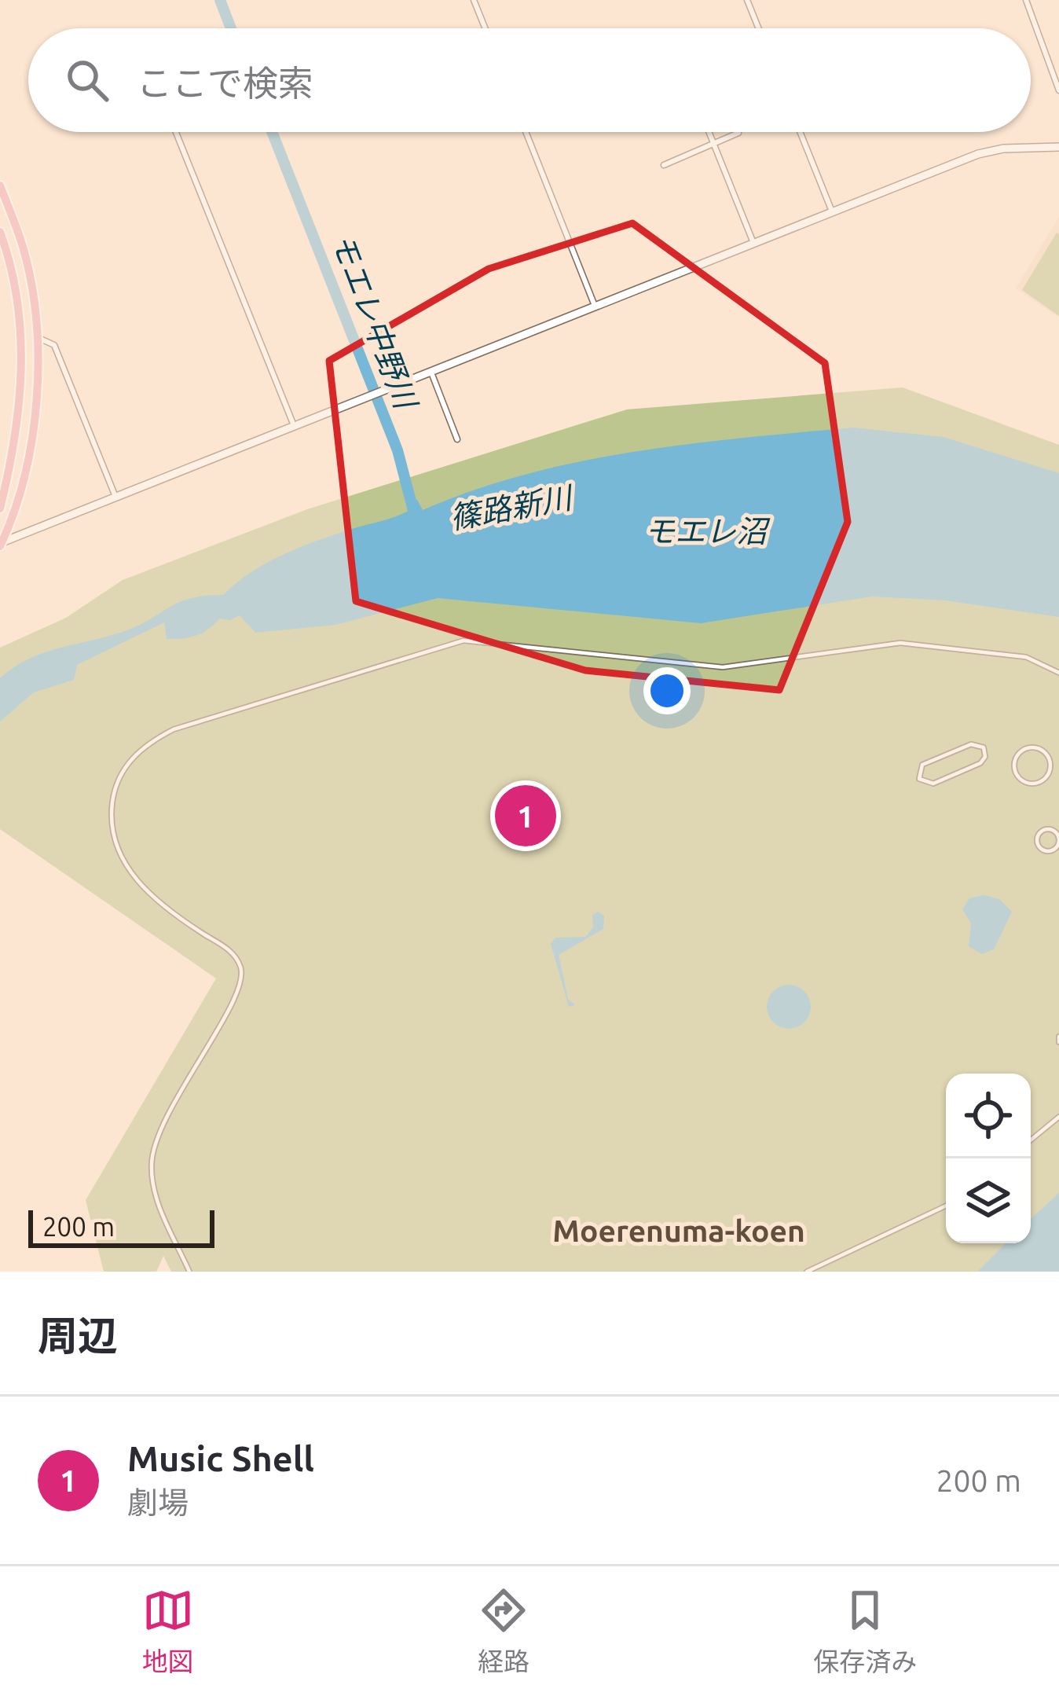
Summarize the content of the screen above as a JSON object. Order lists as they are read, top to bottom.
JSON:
{
  "districts": ["Moerenuma-koen"],
  "water": ["モエレ中野川", "篠路新川", "モエレ沼"],
  "scale_bar": "200 m",
  "page": {
    "search": "ここで検索",
    "pins": "1",
    "scale": "200 m",
    "heading": "周辺",
    "list": [
      {
        "mark": "1",
        "name": "Music Shell",
        "note": "劇場",
        "value": "200 m"
      }
    ],
    "nav": ["地図", "経路", "保存済み"]
  }
}
